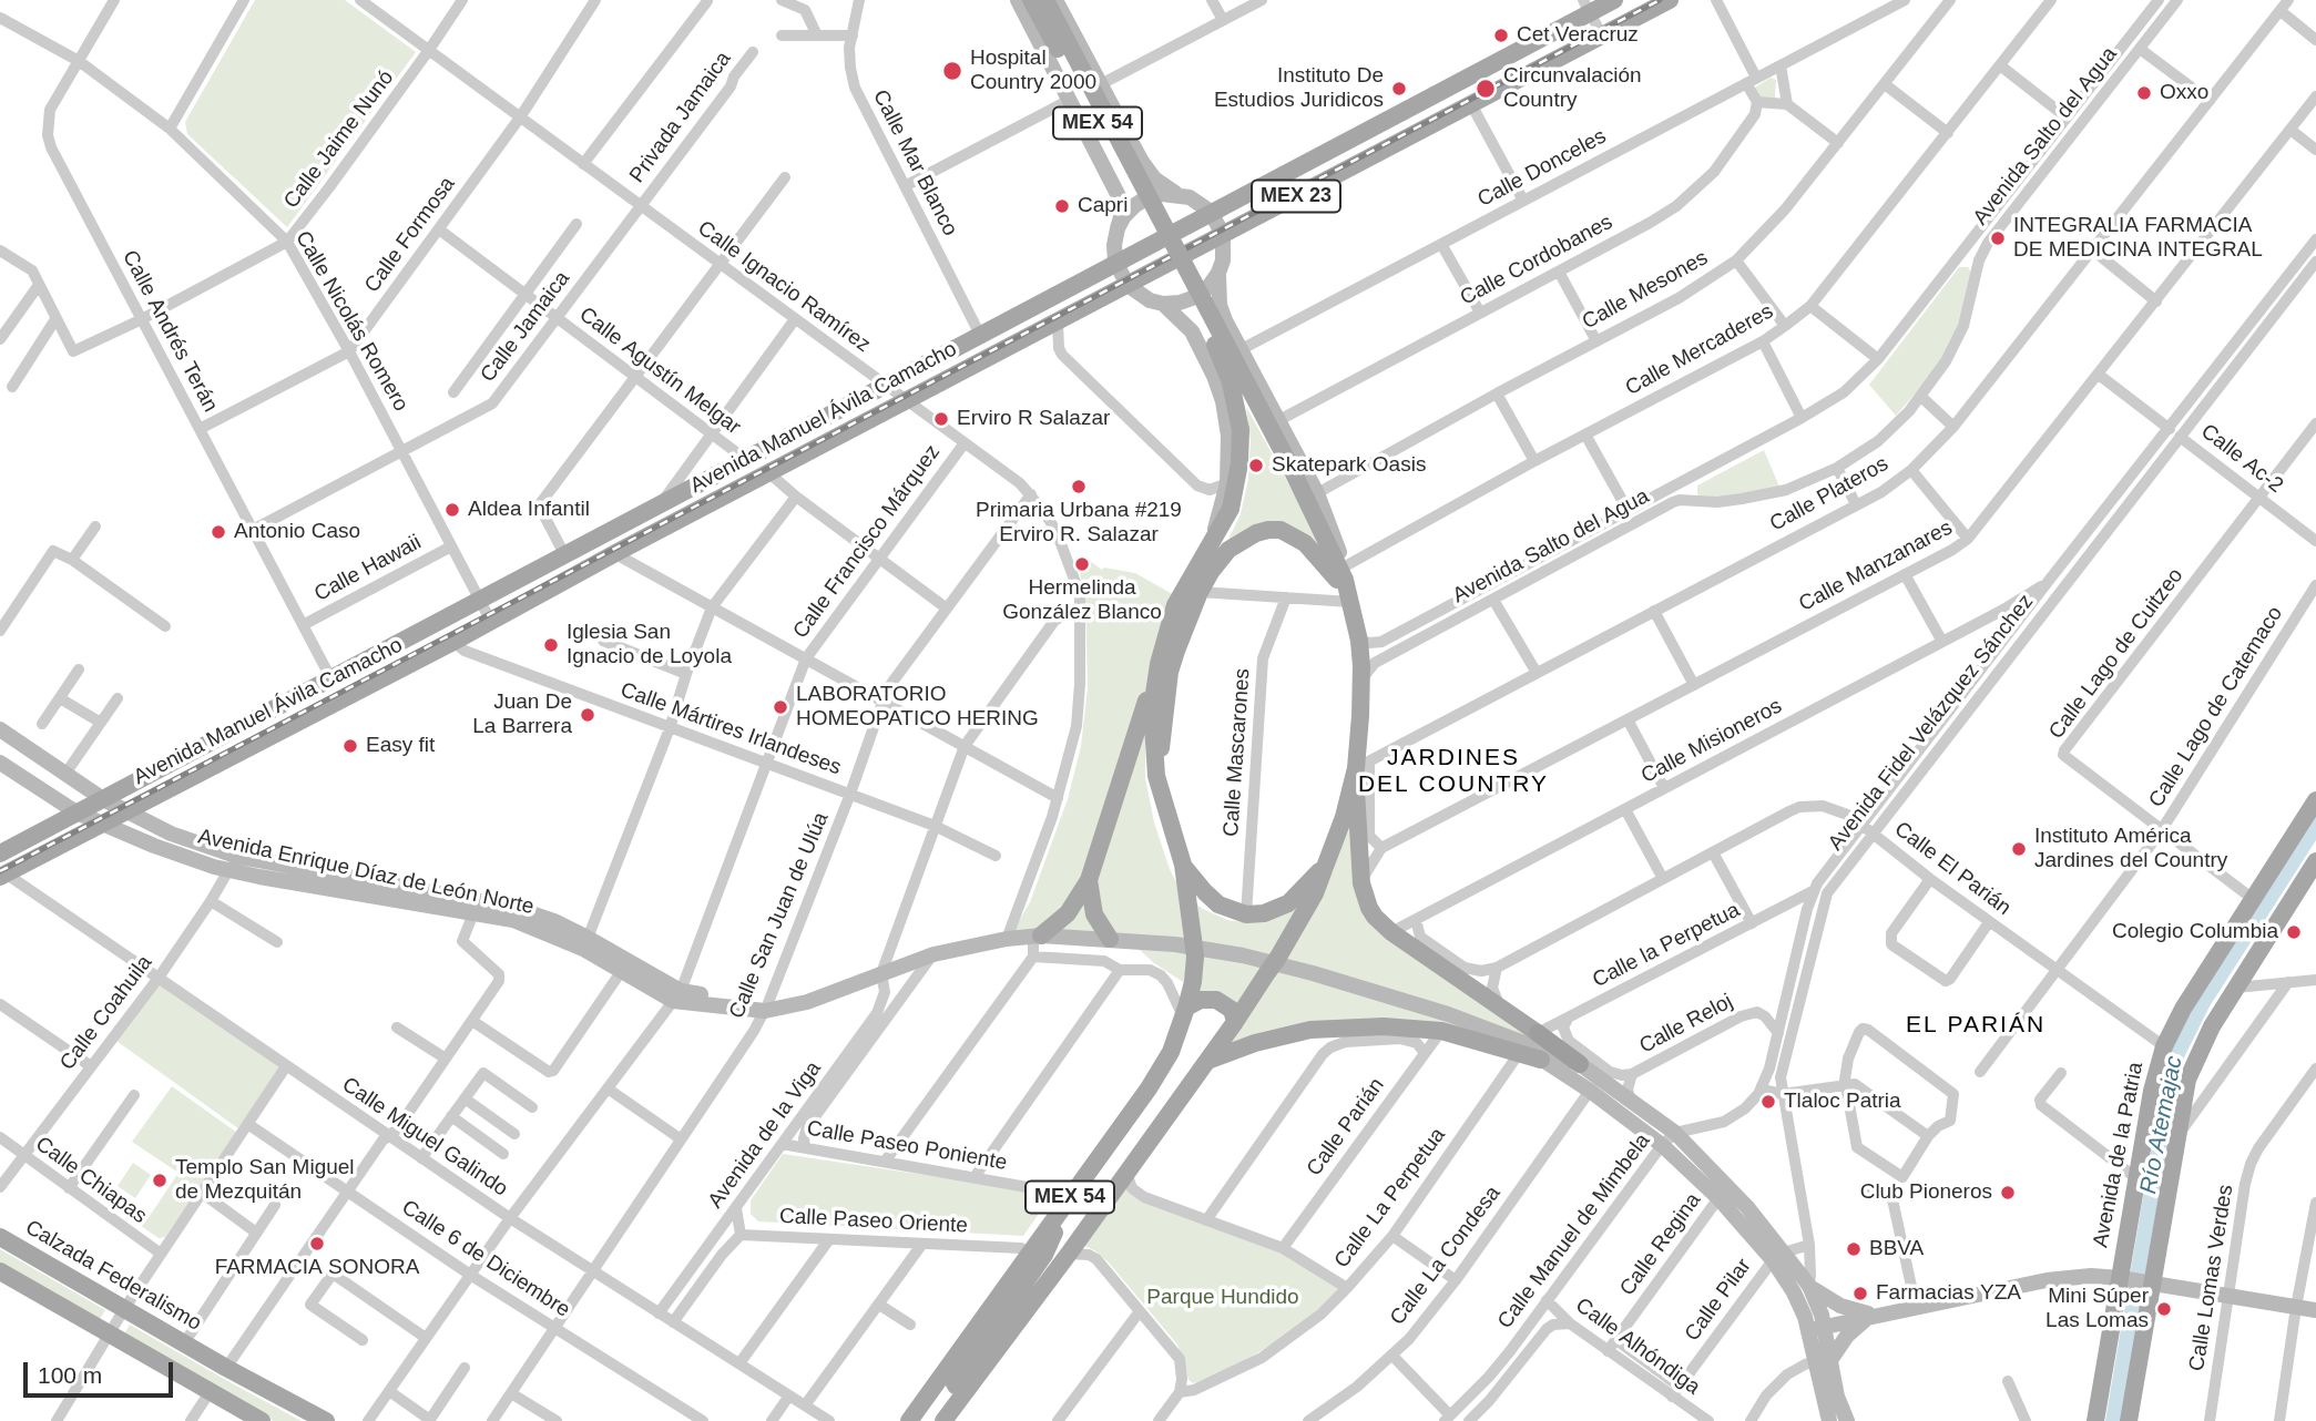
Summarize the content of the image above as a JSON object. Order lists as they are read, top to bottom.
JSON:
{
  "streets": {
    "main road": [
      "MEX 54",
      "MEX 23",
      "Avenida Manuel Ávila Camacho",
      "Avenida Enrique Díaz de León Norte",
      "Avenida de la Patria",
      "Calzada Federalismo"
    ],
    "street": [
      "Privada Jamaica",
      "Avenida Salto del Agua",
      "Calle Jaime Nunó",
      "Calle Mar Blanco",
      "Calle Donceles",
      "Calle Formosa",
      "Calle Cordobanes",
      "Calle Ignacio Ramírez",
      "Calle Mesones",
      "Calle Nicolás Romero",
      "Calle Jamaica",
      "Calle Andrés Terán",
      "Calle Mercaderes",
      "Calle Agustín Melgar",
      "Calle Ac-2",
      "Calle Plateros",
      "Calle Francisco Márquez",
      "Calle Manzanares",
      "Calle Hawaii",
      "Calle Lago de Cuitzeo",
      "Calle Lago de Catemaco",
      "Avenida Fidel Velázquez Sánchez",
      "Calle Mártires Irlandeses",
      "Calle Misioneros",
      "Calle Mascarones",
      "Calle El Parián",
      "Calle San Juan de Ulúa",
      "Calle la Perpetua",
      "Calle Coahuila",
      "Calle Reloj",
      "Calle Parián",
      "Avenida de la Viga",
      "Calle Miguel Galindo",
      "Calle Paseo Poniente",
      "Calle Chiapas",
      "Calle La Perpetua",
      "Calle Paseo Oriente",
      "Calle Manuel de Mimbela",
      "Calle Regina",
      "Calle La Condesa",
      "Calle 6 de Diciembre",
      "Calle Lomas Verdes",
      "Calle Pilar",
      "Calle Alhóndiga"
    ]
  },
  "crossings": [
    ["Privada Jamaica", "Calle Ignacio Ramírez"],
    ["Privada Jamaica", "Calle Jamaica"],
    ["MEX 54", "Avenida Salto del Agua"],
    ["MEX 54", "Calle Donceles"],
    ["MEX 54", "Calle Cordobanes"],
    ["MEX 54", "Calle Mesones"],
    ["MEX 54", "Calle Mercaderes"],
    ["MEX 54", "Calle Plateros"],
    ["MEX 54", "Calle Paseo Poniente"],
    ["MEX 54", "Calle Paseo Oriente"],
    ["Calle Jaime Nunó", "Calle Ignacio Ramírez"],
    ["Calle Jaime Nunó", "Calle Nicolás Romero"],
    ["Calle Jaime Nunó", "Calle Andrés Terán"],
    ["Calle Mar Blanco", "Avenida Manuel Ávila Camacho"],
    ["Calle Formosa", "Calle Ignacio Ramírez"],
    ["Calle Formosa", "Calle Nicolás Romero"],
    ["Calle Formosa", "Calle Andrés Terán"],
    ["Calle Formosa", "Calle Agustín Melgar"],
    ["Calle Ignacio Ramírez", "Calle Jamaica"],
    ["Calle Ignacio Ramírez", "Avenida Manuel Ávila Camacho"],
    ["Calle Ignacio Ramírez", "Calle Francisco Márquez"],
    ["Calle Ignacio Ramírez", "Avenida Enrique Díaz de León Norte"],
    ["Calle Ignacio Ramírez", "Calle San Juan de Ulúa"],
    ["Calle Ignacio Ramírez", "Avenida de la Viga"],
    ["Calle Nicolás Romero", "Calle Jamaica"],
    ["Calle Nicolás Romero", "Calle Andrés Terán"],
    ["Calle Nicolás Romero", "Avenida Manuel Ávila Camacho"],
    ["Calle Nicolás Romero", "Calle Hawaii"],
    ["Calle Jamaica", "Calle Andrés Terán"],
    ["Calle Jamaica", "Calle Agustín Melgar"],
    ["Calle Andrés Terán", "Avenida Manuel Ávila Camacho"],
    ["Calle Andrés Terán", "Calle Hawaii"],
    ["Calle Agustín Melgar", "Avenida Manuel Ávila Camacho"],
    ["Avenida Manuel Ávila Camacho", "Calle Mártires Irlandeses"],
    ["Avenida Manuel Ávila Camacho", "Avenida Enrique Díaz de León Norte"],
    ["Avenida Manuel Ávila Camacho", "Calle Miguel Galindo"],
    ["Calle Ac-2", "Calle Lago de Cuitzeo"],
    ["Calle Ac-2", "Avenida Fidel Velázquez Sánchez"],
    ["Calle Francisco Márquez", "Calle Mártires Irlandeses"],
    ["Calle Francisco Márquez", "Avenida Enrique Díaz de León Norte"],
    ["Calle Lago de Cuitzeo", "Calle Lago de Catemaco"],
    ["Calle Lago de Cuitzeo", "Avenida de la Patria"],
    ["Calle Lago de Catemaco", "Calle El Parián"],
    ["Avenida Fidel Velázquez Sánchez", "Calle Misioneros"],
    ["Avenida Fidel Velázquez Sánchez", "Calle El Parián"],
    ["Avenida Fidel Velázquez Sánchez", "Calle la Perpetua"],
    ["Avenida Fidel Velázquez Sánchez", "Calle Reloj"],
    ["Avenida Fidel Velázquez Sánchez", "Calle Manuel de Mimbela"],
    ["Avenida Fidel Velázquez Sánchez", "Calle Pilar"],
    ["Calle Mártires Irlandeses", "Calle San Juan de Ulúa"],
    ["Calle Mártires Irlandeses", "Avenida de la Viga"],
    ["Calle El Parián", "Avenida de la Patria"],
    ["Avenida Enrique Díaz de León Norte", "Calle San Juan de Ulúa"],
    ["Avenida Enrique Díaz de León Norte", "Calle Coahuila"],
    ["Avenida Enrique Díaz de León Norte", "Calle Reloj"],
    ["Avenida Enrique Díaz de León Norte", "Avenida de la Viga"],
    ["Avenida Enrique Díaz de León Norte", "Calle La Perpetua"],
    ["Avenida Enrique Díaz de León Norte", "Calle Manuel de Mimbela"],
    ["Avenida Enrique Díaz de León Norte", "Calle Pilar"],
    ["Calle San Juan de Ulúa", "Calle Miguel Galindo"],
    ["Calle San Juan de Ulúa", "Calle 6 de Diciembre"],
    ["Calle Coahuila", "Calle Miguel Galindo"],
    ["Calle Coahuila", "Calle Chiapas"],
    ["Avenida de la Viga", "Calle Miguel Galindo"],
    ["Avenida de la Viga", "Calle Paseo Poniente"],
    ["Calle Manuel de Mimbela", "Calle Alhóndiga"],
    ["Calle Regina", "Calle Alhóndiga"],
    ["Calle Pilar", "Calle Alhóndiga"]
  ],
  "districts": ["JARDINES DEL COUNTRY", "EL PARIÁN"],
  "water": ["Río Atemajac"],
  "parks": ["Parque Hundido"],
  "places": [
    "Cet Veracruz",
    "Hospital Country 2000",
    "Instituto De Estudios Juridicos",
    "Circunvalación Country",
    "Oxxo",
    "Capri",
    "INTEGRALIA FARMACIA DE MEDICINA INTEGRAL",
    "Erviro R Salazar",
    "Skatepark Oasis",
    "Primaria Urbana #219 Erviro R. Salazar",
    "Aldea Infantil",
    "Antonio Caso",
    "Hermelinda González Blanco",
    "Iglesia San Ignacio de Loyola",
    "LABORATORIO HOMEOPATICO HERING",
    "Juan De La Barrera",
    "Easy fit",
    "Instituto América Jardines del Country",
    "Colegio Columbia",
    "Tlaloc Patria",
    "Templo San Miguel de Mezquitán",
    "Club Pioneros",
    "FARMACIA SONORA",
    "BBVA",
    "Farmacias YZA",
    "Mini Súper Las Lomas"
  ],
  "scale_bar": "100 m"
}
